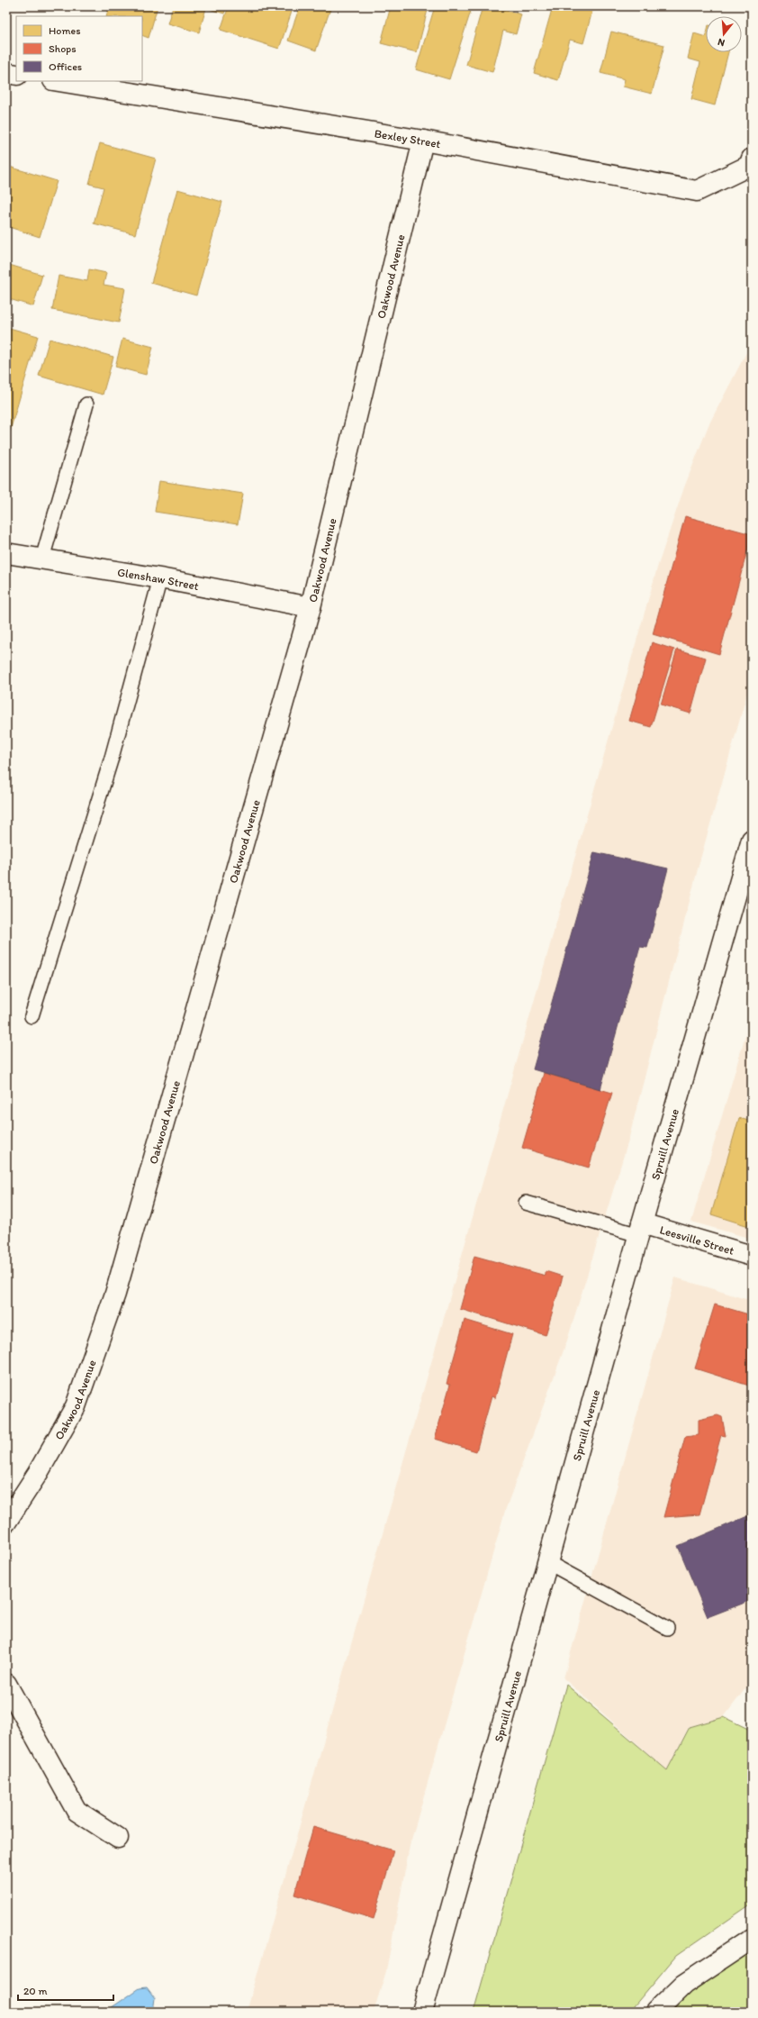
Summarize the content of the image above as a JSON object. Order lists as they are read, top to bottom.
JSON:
{
  "streets": {
    "street": [
      "Bexley Street",
      "Oakwood Avenue",
      "Glenshaw Street",
      "Spruill Avenue",
      "Leesville Street"
    ]
  },
  "crossings": [
    ["Bexley Street", "Oakwood Avenue"],
    ["Oakwood Avenue", "Glenshaw Street"],
    ["Spruill Avenue", "Leesville Street"]
  ],
  "legend": ["Homes", "Shops", "Offices"],
  "scale_bar": "20 m",
  "north": "bottom"
}
